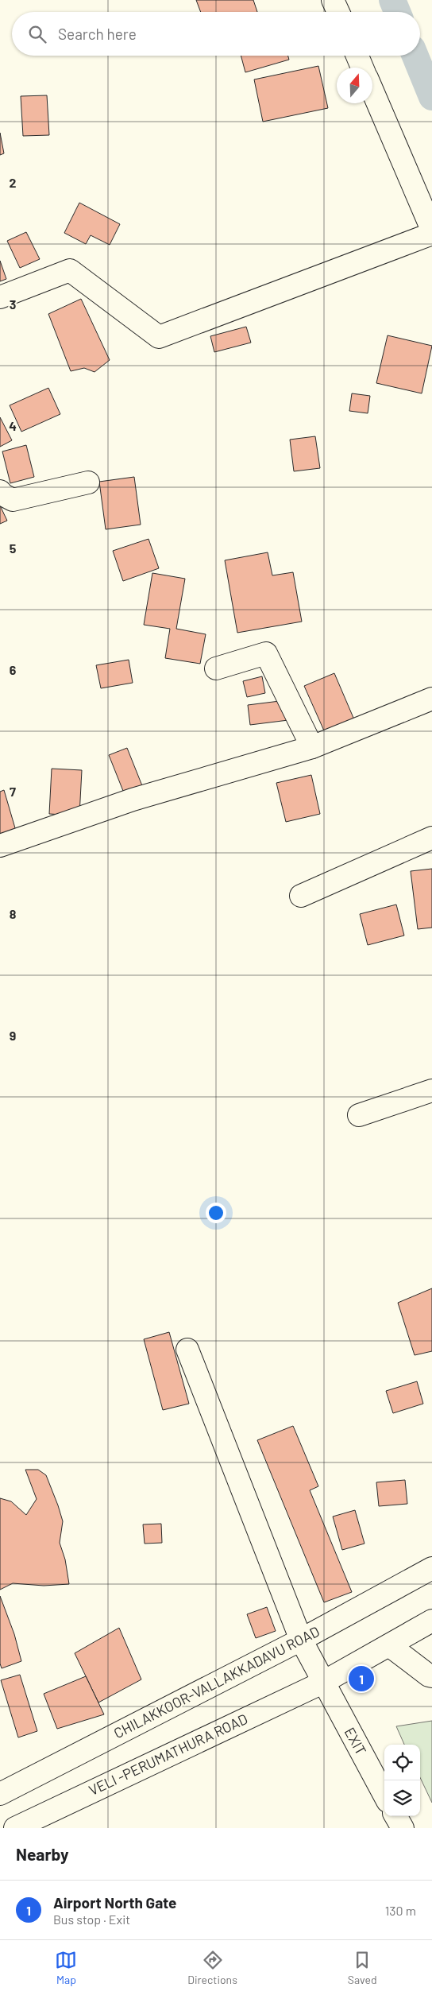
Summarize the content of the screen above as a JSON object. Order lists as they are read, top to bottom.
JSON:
{
  "streets": {
    "street": ["CHILAKKOOR-VALLAKKADAVU ROAD", "EXIT", "VELI -PERUMATHURA ROAD"]
  },
  "crossings": [
    ["CHILAKKOOR-VALLAKKADAVU ROAD", "EXIT"],
    ["EXIT", "VELI -PERUMATHURA ROAD"]
  ],
  "north": "top",
  "page": {
    "search": "Search here",
    "pins": "1",
    "heading": "Nearby",
    "list": [
      {
        "mark": "1",
        "name": "Airport North Gate",
        "note": "Bus stop · Exit",
        "value": "130 m"
      }
    ],
    "nav": ["Map", "Directions", "Saved"]
  },
  "grid": {
    "rows": [
      "2",
      "3",
      "4",
      "5",
      "6",
      "7",
      "8",
      "9"
    ]
  }
}
